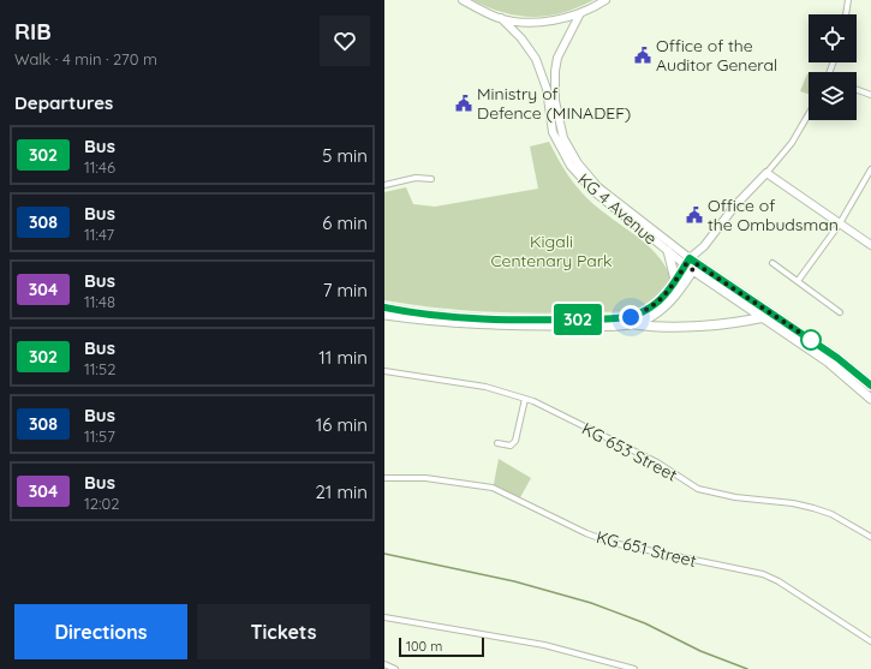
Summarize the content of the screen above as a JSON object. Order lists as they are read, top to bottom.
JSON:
{
  "streets": {
    "main road": ["KG 4 Avenue"],
    "street": ["KG 653 Street", "KG 651 Street"]
  },
  "parks": ["Kigali Centenary Park"],
  "places": {
    "public building": ["Office of the Auditor General", "Ministry of Defence (MINADEF)", "Office of the Ombudsman"]
  },
  "lines": ["bus line 302"],
  "scale_bar": "100 m",
  "page": {
    "heading": [
      ["RIB", "Walk · 4 min · 270 m"],
      "Departures"
    ],
    "on_map": "302",
    "list": [
      {
        "mark": "302",
        "name": "Bus",
        "note": "11:46",
        "value": "5 min"
      },
      {
        "mark": "308",
        "name": "Bus",
        "note": "11:47",
        "value": "6 min"
      },
      {
        "mark": "304",
        "name": "Bus",
        "note": "11:48",
        "value": "7 min"
      },
      {
        "mark": "302",
        "name": "Bus",
        "note": "11:52",
        "value": "11 min"
      },
      {
        "mark": "308",
        "name": "Bus",
        "note": "11:57",
        "value": "16 min"
      },
      {
        "mark": "304",
        "name": "Bus",
        "note": "12:02",
        "value": "21 min"
      }
    ],
    "buttons": ["Directions", "Tickets"],
    "scale": "100 m"
  }
}
